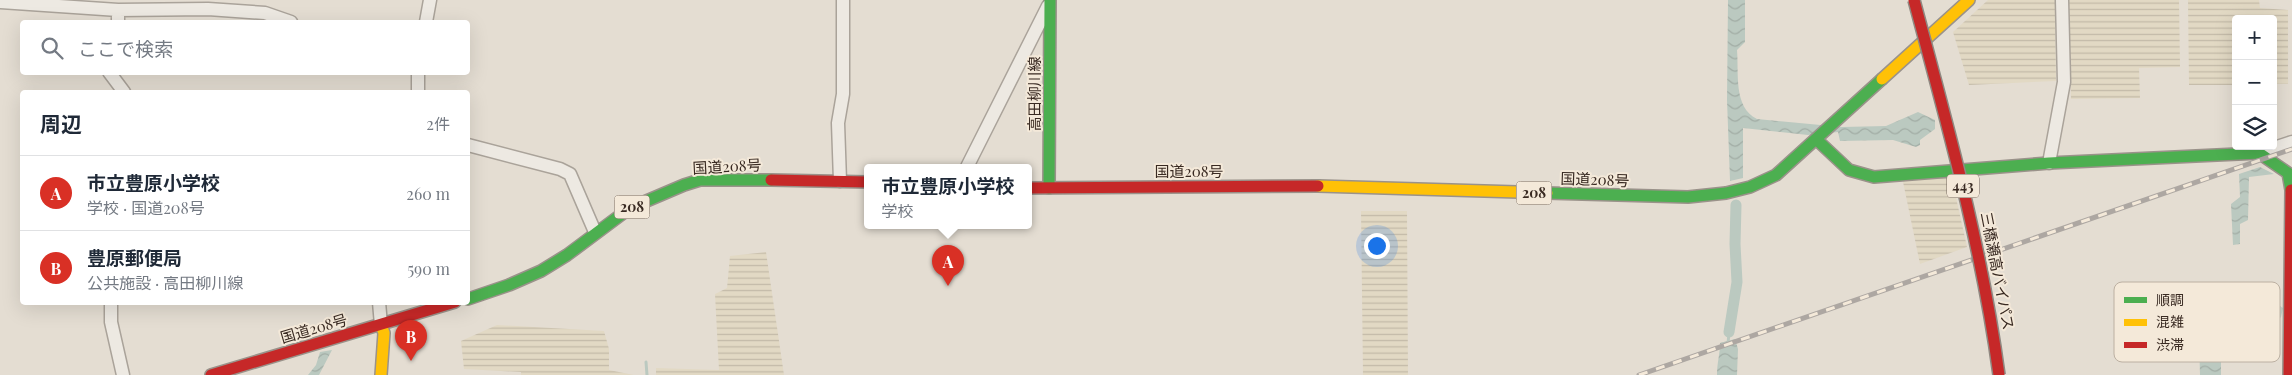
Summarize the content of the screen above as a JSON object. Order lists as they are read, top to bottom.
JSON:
{
  "streets": {
    "main road": [
      "高田柳川線",
      "国道208号",
      "443",
      "208",
      "三橋瀬高バイパス"
    ]
  },
  "crossings": [
    ["高田柳川線", "国道208号"]
  ],
  "legend": ["順調", "混雑", "渋滞"],
  "page": {
    "map_buttons": ["+", "−"],
    "search": "ここで検索",
    "heading": ["周辺", "2件"],
    "list": [
      {
        "mark": "A",
        "name": "市立豊原小学校",
        "note": "学校 · 国道208号",
        "value": "260 m"
      },
      {
        "mark": "B",
        "name": "豊原郵便局",
        "note": "公共施設 · 高田柳川線",
        "value": "590 m"
      }
    ],
    "popup": ["市立豊原小学校", "学校"],
    "pins": ["A", "B"]
  }
}
